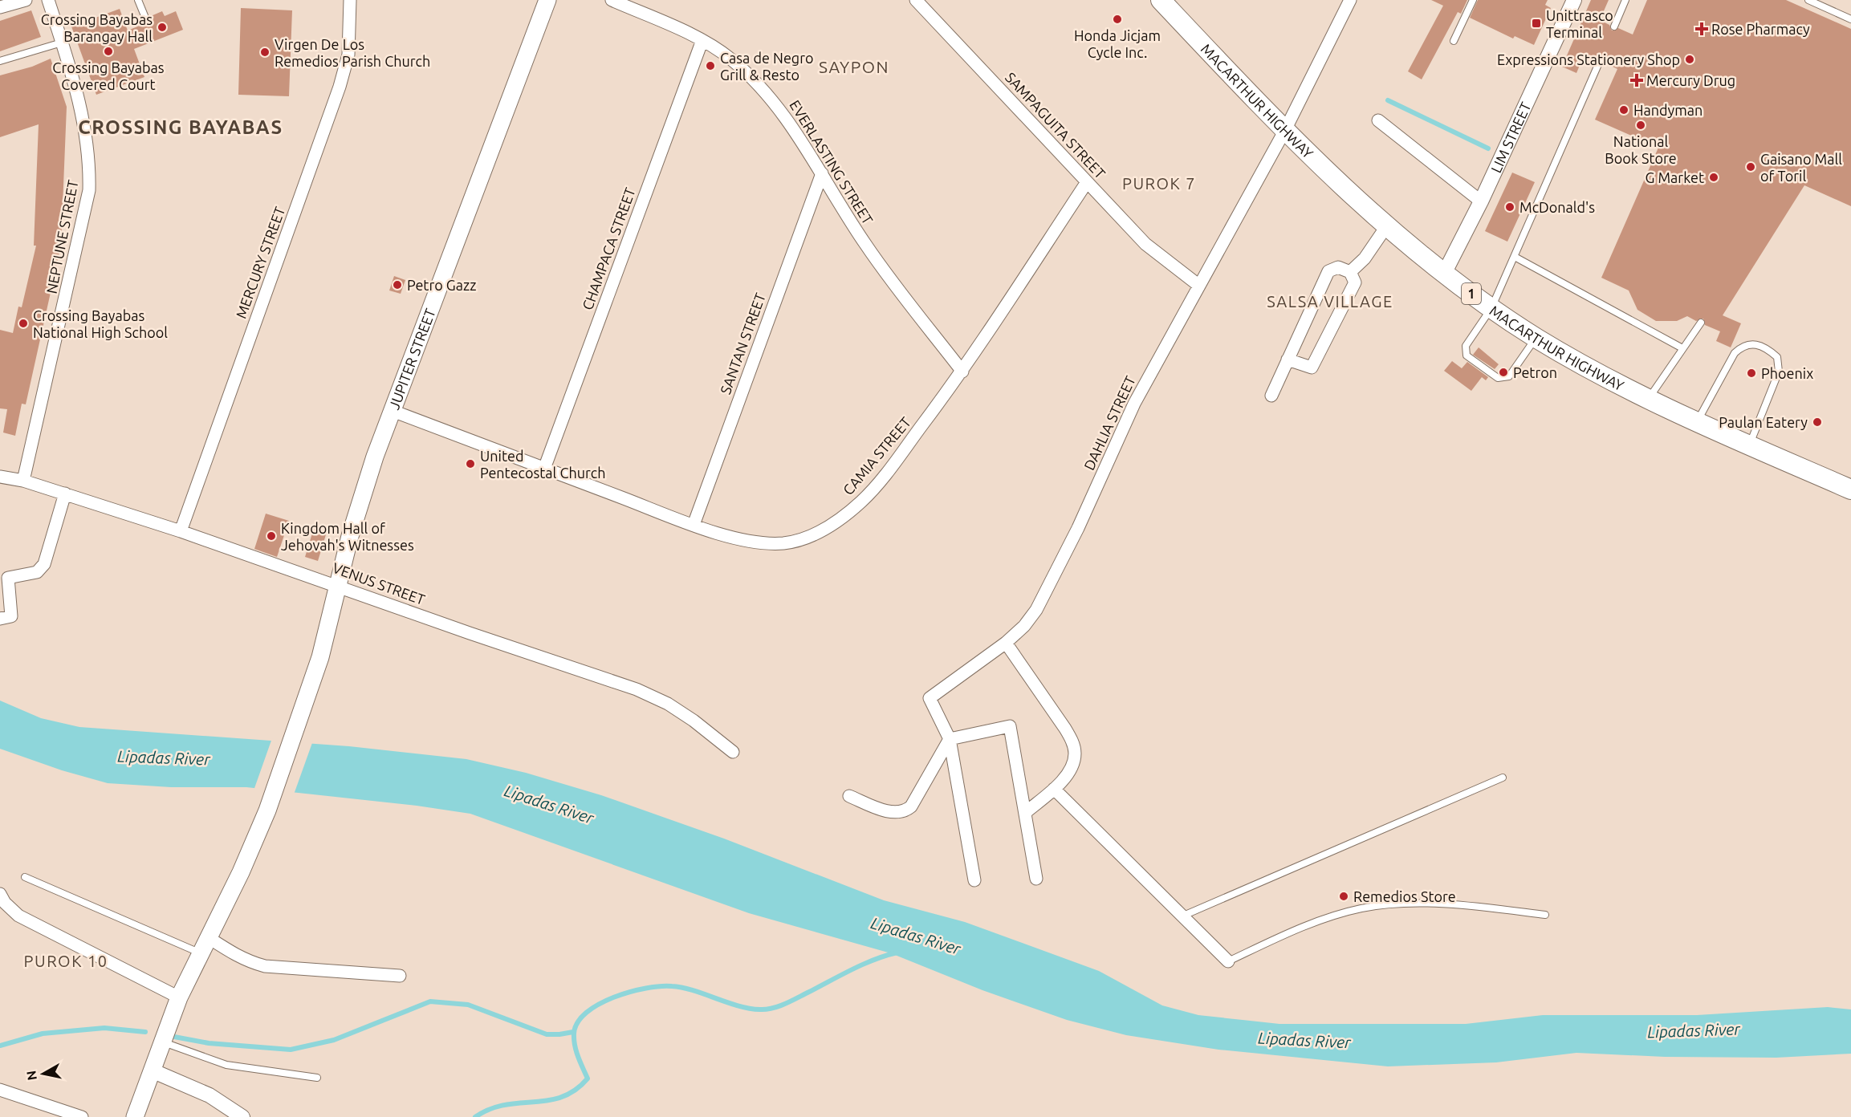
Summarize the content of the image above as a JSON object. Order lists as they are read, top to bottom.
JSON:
{
  "streets": {
    "highway": ["MACARTHUR HIGHWAY", "1"],
    "main road": ["JUPITER STREET"],
    "street": [
      "SAMPAGUITA STREET",
      "LIM STREET",
      "EVERLASTING STREET",
      "NEPTUNE STREET",
      "CHAMPACA STREET",
      "MERCURY STREET",
      "SANTAN STREET",
      "DAHLIA STREET",
      "CAMIA STREET",
      "VENUS STREET"
    ]
  },
  "crossings": [
    ["MACARTHUR HIGHWAY", "LIM STREET"],
    ["MACARTHUR HIGHWAY", "DAHLIA STREET"],
    ["SAMPAGUITA STREET", "DAHLIA STREET"],
    ["SAMPAGUITA STREET", "CAMIA STREET"],
    ["EVERLASTING STREET", "CHAMPACA STREET"],
    ["EVERLASTING STREET", "SANTAN STREET"],
    ["EVERLASTING STREET", "CAMIA STREET"],
    ["NEPTUNE STREET", "VENUS STREET"],
    ["CHAMPACA STREET", "CAMIA STREET"],
    ["MERCURY STREET", "VENUS STREET"],
    ["SANTAN STREET", "CAMIA STREET"],
    ["JUPITER STREET", "CAMIA STREET"],
    ["JUPITER STREET", "VENUS STREET"]
  ],
  "districts": [
    "SAYPON",
    "CROSSING BAYABAS",
    "PUROK 7",
    "SALSA VILLAGE",
    "PUROK 10"
  ],
  "water": ["Lipadas River"],
  "places": {
    "other": [
      "Honda Jicjam Cycle Inc.",
      "Crossing Bayabas Barangay Hall",
      "Crossing Bayabas Covered Court",
      "Virgen De Los Remedios Parish Church",
      "Expressions Stationery Shop",
      "Casa de Negro Grill & Resto",
      "Handyman",
      "National Book Store",
      "Gaisano Mall of Toril",
      "G Market",
      "McDonald's",
      "Petro Gazz",
      "Crossing Bayabas National High School",
      "Petron",
      "Phoenix",
      "Paulan Eatery",
      "United Pentecostal Church",
      "Kingdom Hall of Jehovah's Witnesses",
      "Remedios Store"
    ],
    "transit": ["Unittrasco Terminal"],
    "health": ["Rose Pharmacy", "Mercury Drug"]
  },
  "north": "left"
}
